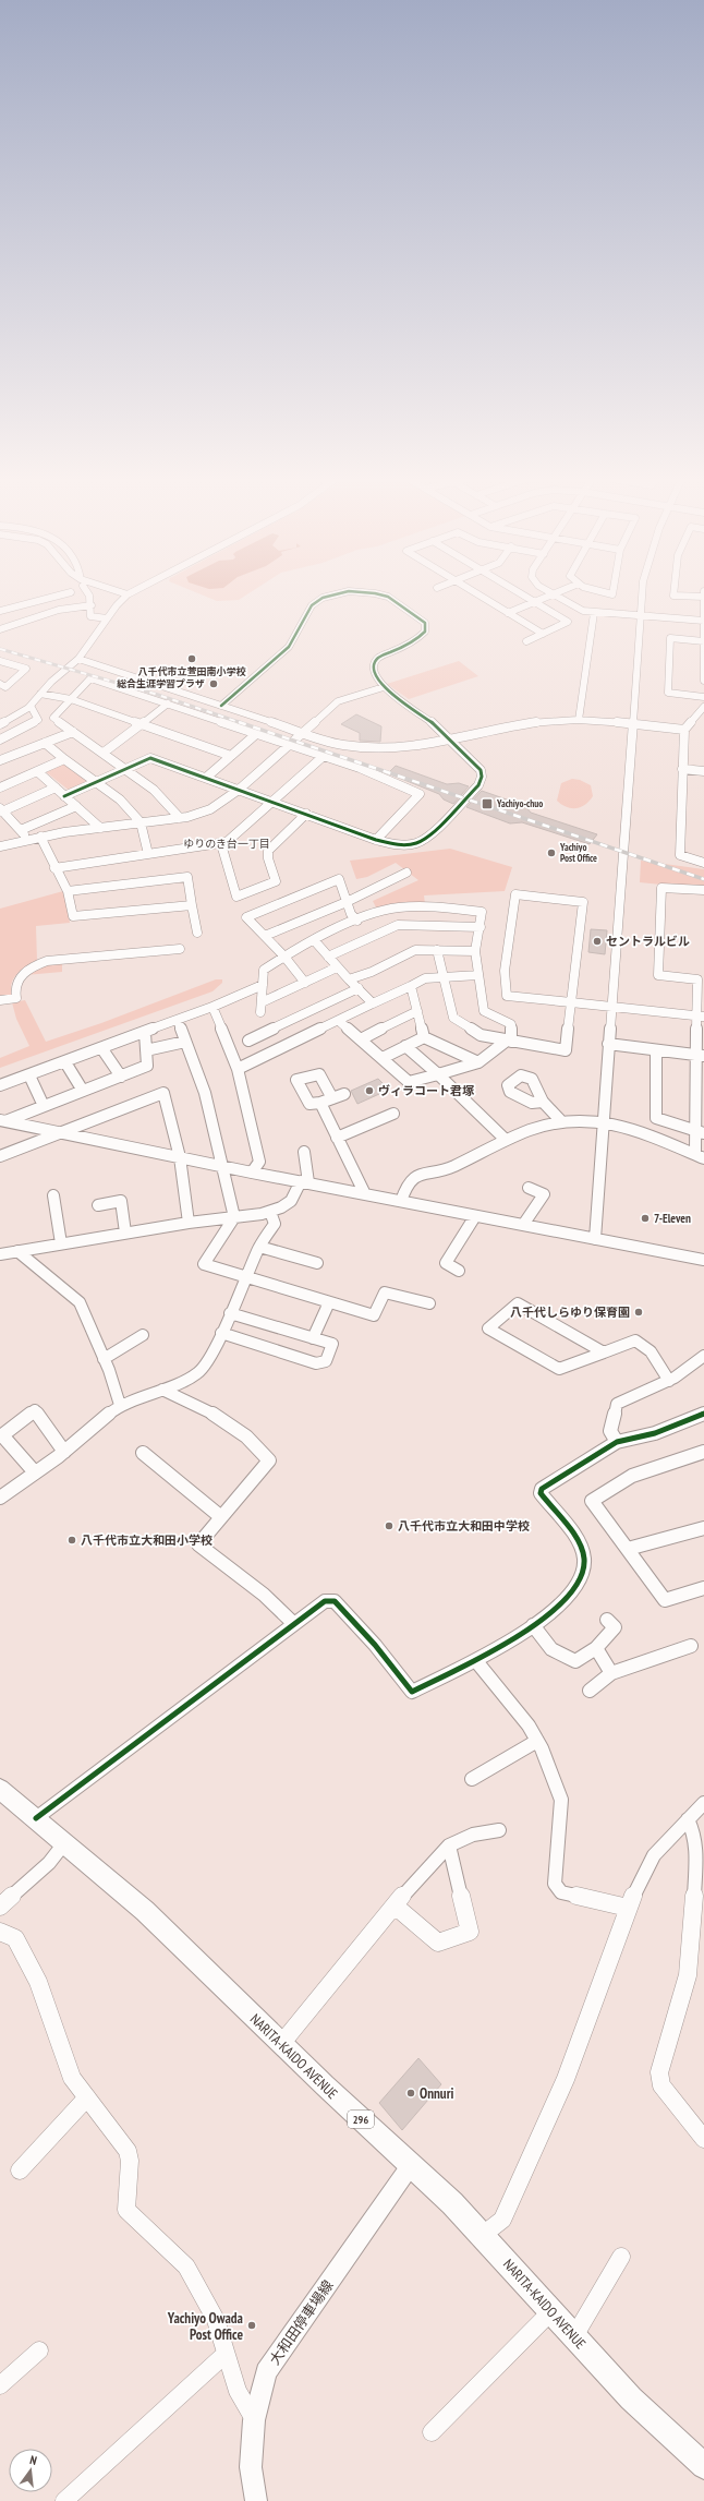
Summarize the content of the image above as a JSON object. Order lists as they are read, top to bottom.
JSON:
{
  "streets": {
    "highway": ["NARITA-KAIDO AVENUE", "296"],
    "main road": ["大和田停車場線"]
  },
  "crossings": [
    ["NARITA-KAIDO AVENUE", "大和田停車場線"]
  ],
  "districts": ["ゆりのき台一丁目"],
  "places": {
    "other": [
      "八千代市立萱田南小学校",
      "総合生涯学習プラザ",
      "Yachiyo Post Office",
      "セントラルビル",
      "ヴィラコート君塚",
      "7-Eleven",
      "八千代しらゆり保育園",
      "八千代市立大和田中学校",
      "八千代市立大和田小学校",
      "Onnuri",
      "Yachiyo Owada Post Office"
    ],
    "transit": ["Yachiyo-chuo"]
  },
  "north": "top"
}
